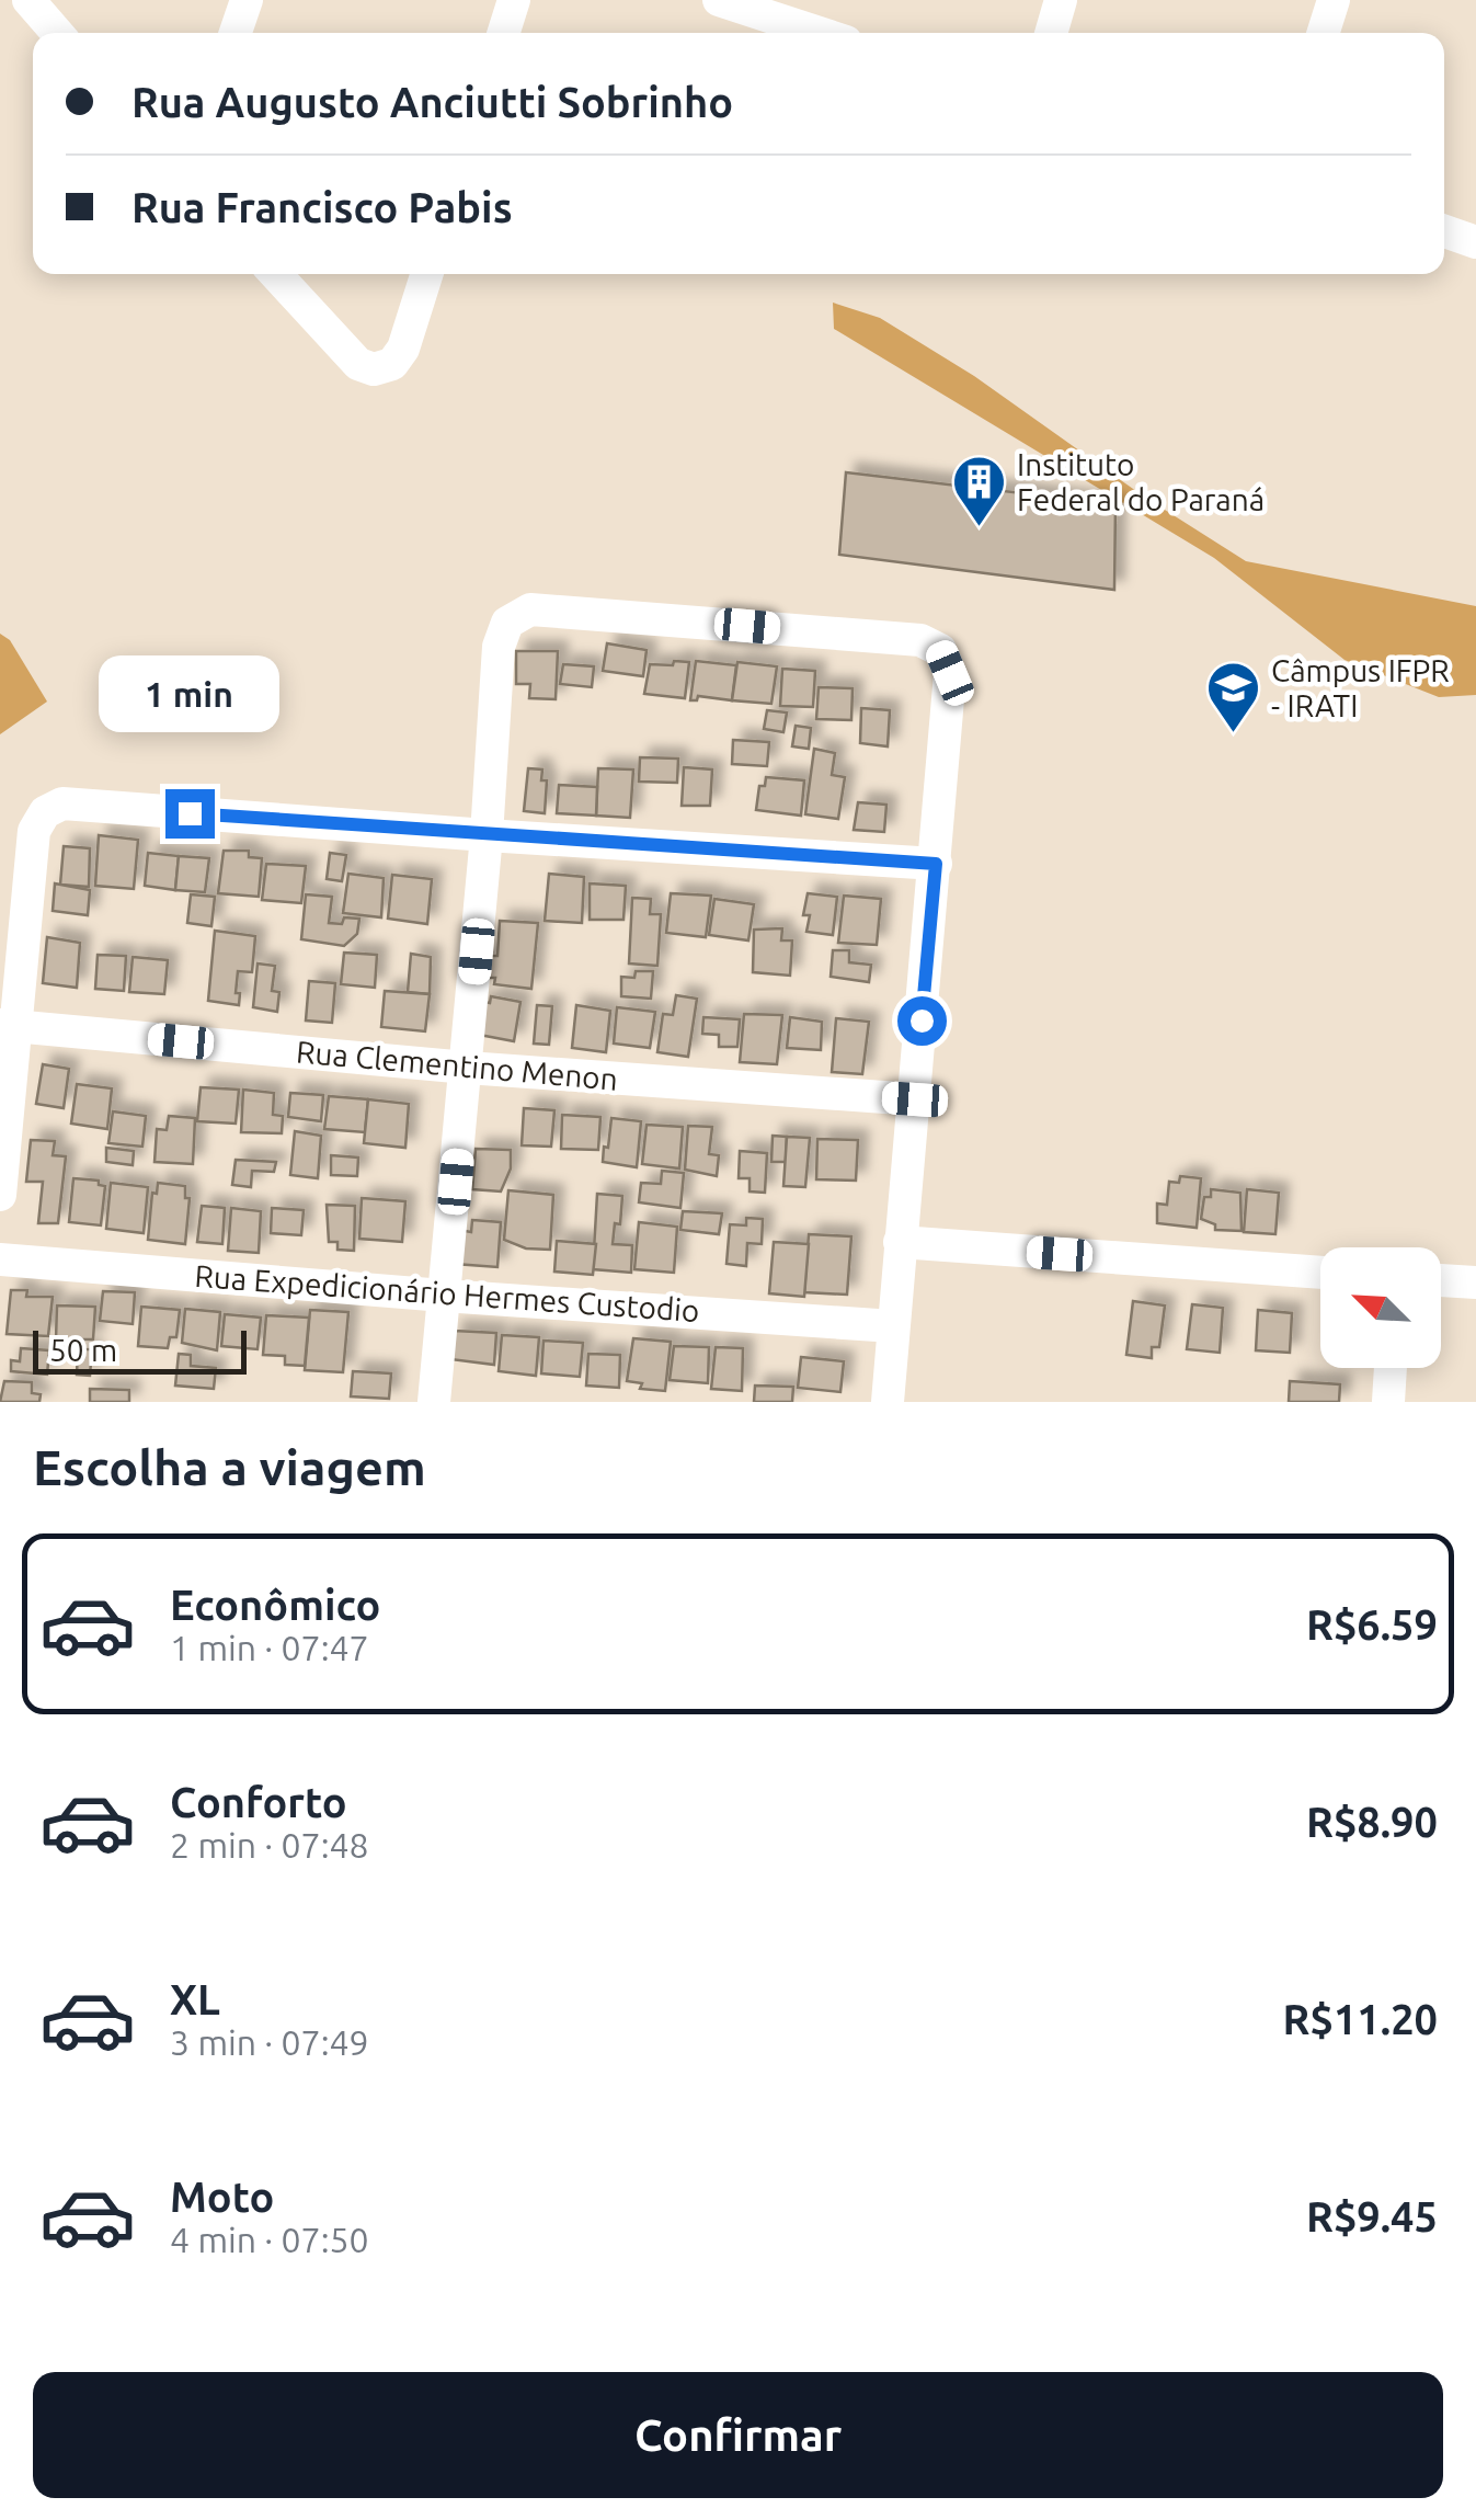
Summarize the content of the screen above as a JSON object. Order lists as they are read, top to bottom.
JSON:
{
  "streets": {
    "street": ["Rua Clementino Menon", "Rua Expedicionário Hermes Custodio"]
  },
  "places": {
    "building": ["Instituto Federal do Paraná"],
    "school or university": ["Câmpus IFPR - IRATI"]
  },
  "scale_bar": "50 m",
  "north": "top left",
  "page": {
    "banner": ["Rua Augusto Anciutti Sobrinho", "Rua Francisco Pabis"],
    "bubble": "1 min",
    "scale": "50 m",
    "heading": "Escolha a viagem",
    "list": [
      {
        "name": "Econômico",
        "note": "1 min · 07:47",
        "value": "R$6.59"
      },
      {
        "name": "Conforto",
        "note": "2 min · 07:48",
        "value": "R$8.90"
      },
      {
        "name": "XL",
        "note": "3 min · 07:49",
        "value": "R$11.20"
      },
      {
        "name": "Moto",
        "note": "4 min · 07:50",
        "value": "R$9.45"
      }
    ],
    "buttons": "Confirmar"
  }
}
